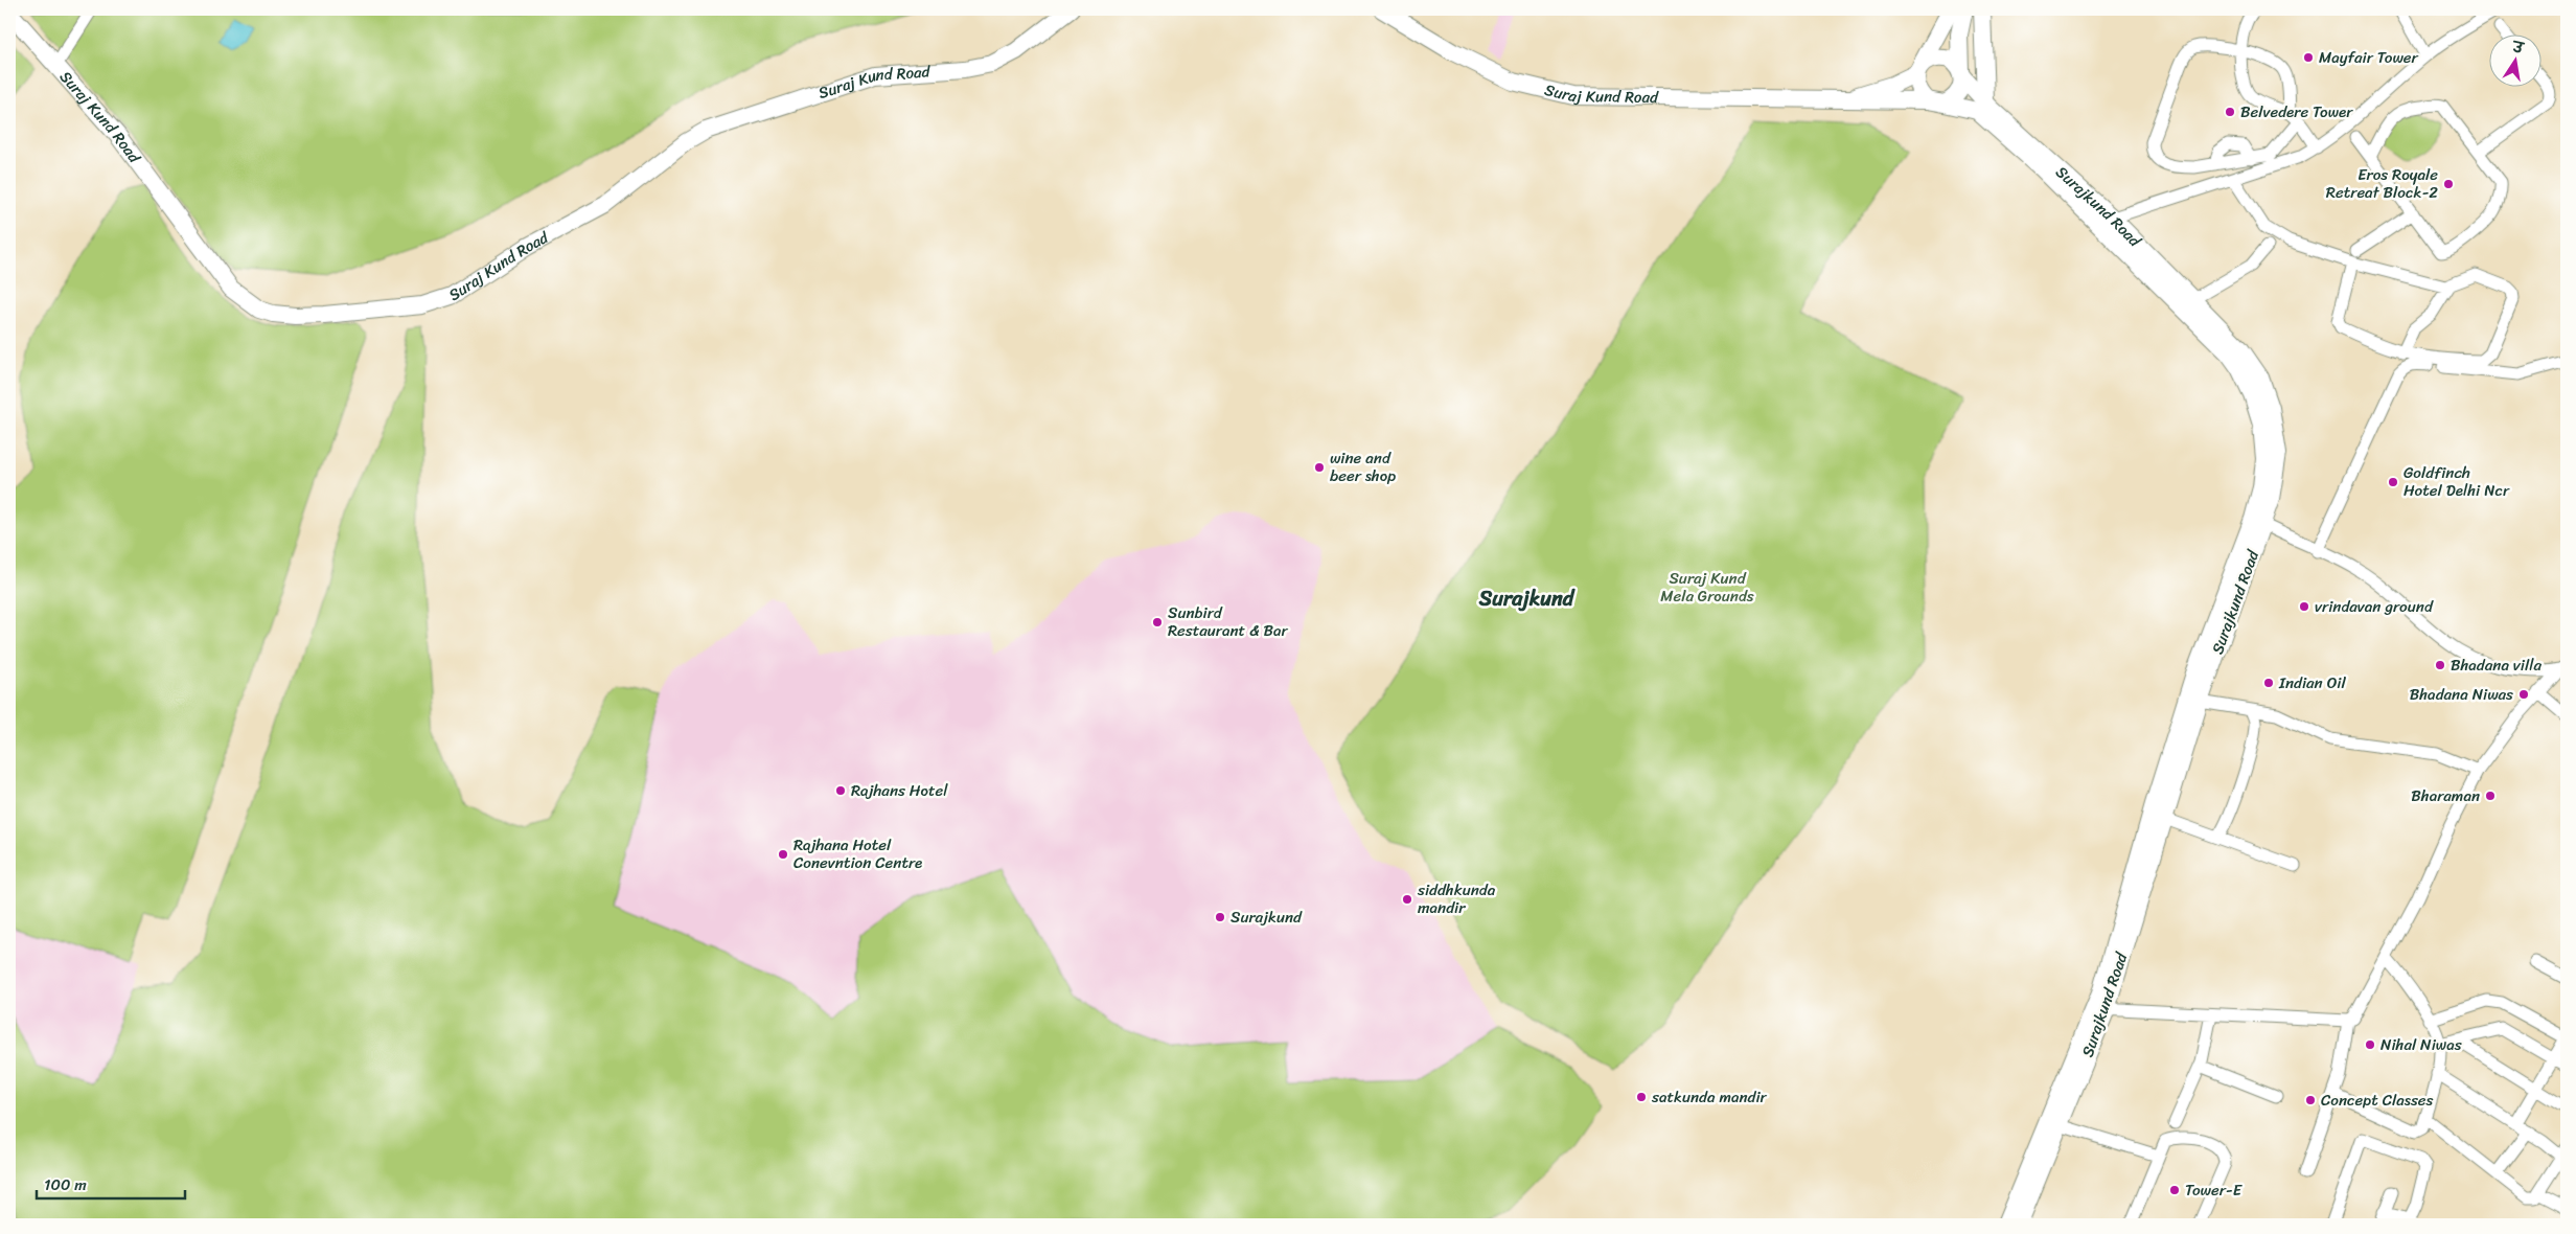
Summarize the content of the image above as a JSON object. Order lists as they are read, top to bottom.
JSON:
{
  "streets": {
    "main road": ["Suraj Kund Road", "Surajkund Road"]
  },
  "crossings": [
    ["Suraj Kund Road", "Surajkund Road"]
  ],
  "districts": ["Surajkund"],
  "parks": ["Suraj Kund Mela Grounds"],
  "places": [
    "Mayfair Tower",
    "Belvedere Tower",
    "Eros Royale Retreat Block-2",
    "wine and beer shop",
    "Goldfinch Hotel Delhi Ncr",
    "vrindavan ground",
    "Sunbird Restaurant & Bar",
    "Bhadana villa",
    "Indian Oil",
    "Bhadana Niwas",
    "Rajhans Hotel",
    "Bharaman",
    "Rajhana Hotel Conevntion Centre",
    "siddhkunda mandir",
    "Surajkund",
    "Nihal Niwas",
    "satkunda mandir",
    "Concept Classes",
    "Tower-E"
  ],
  "scale_bar": "100 m",
  "north": "top"
}
